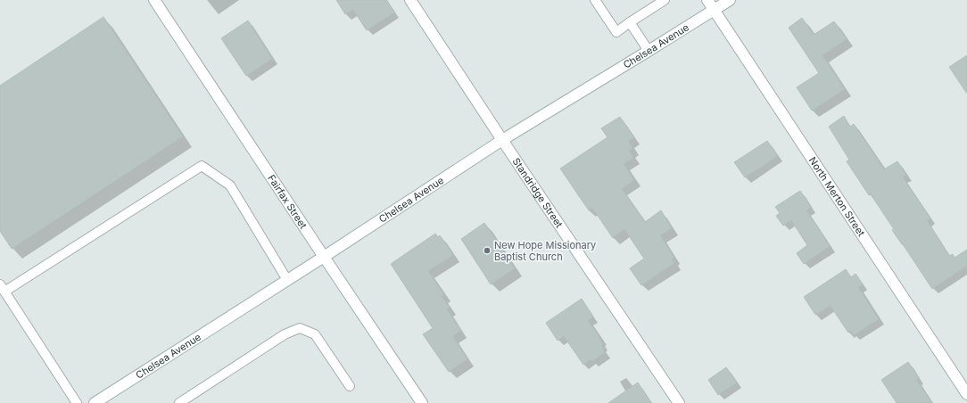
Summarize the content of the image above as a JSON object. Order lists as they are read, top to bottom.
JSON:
{
  "streets": {
    "street": [
      "Chelsea Avenue",
      "Standridge Street",
      "North Merton Street",
      "Fairfax Street"
    ]
  },
  "crossings": [
    ["Chelsea Avenue", "Standridge Street"],
    ["Chelsea Avenue", "North Merton Street"],
    ["Chelsea Avenue", "Fairfax Street"]
  ],
  "places": ["New Hope Missionary Baptist Church"]
}
